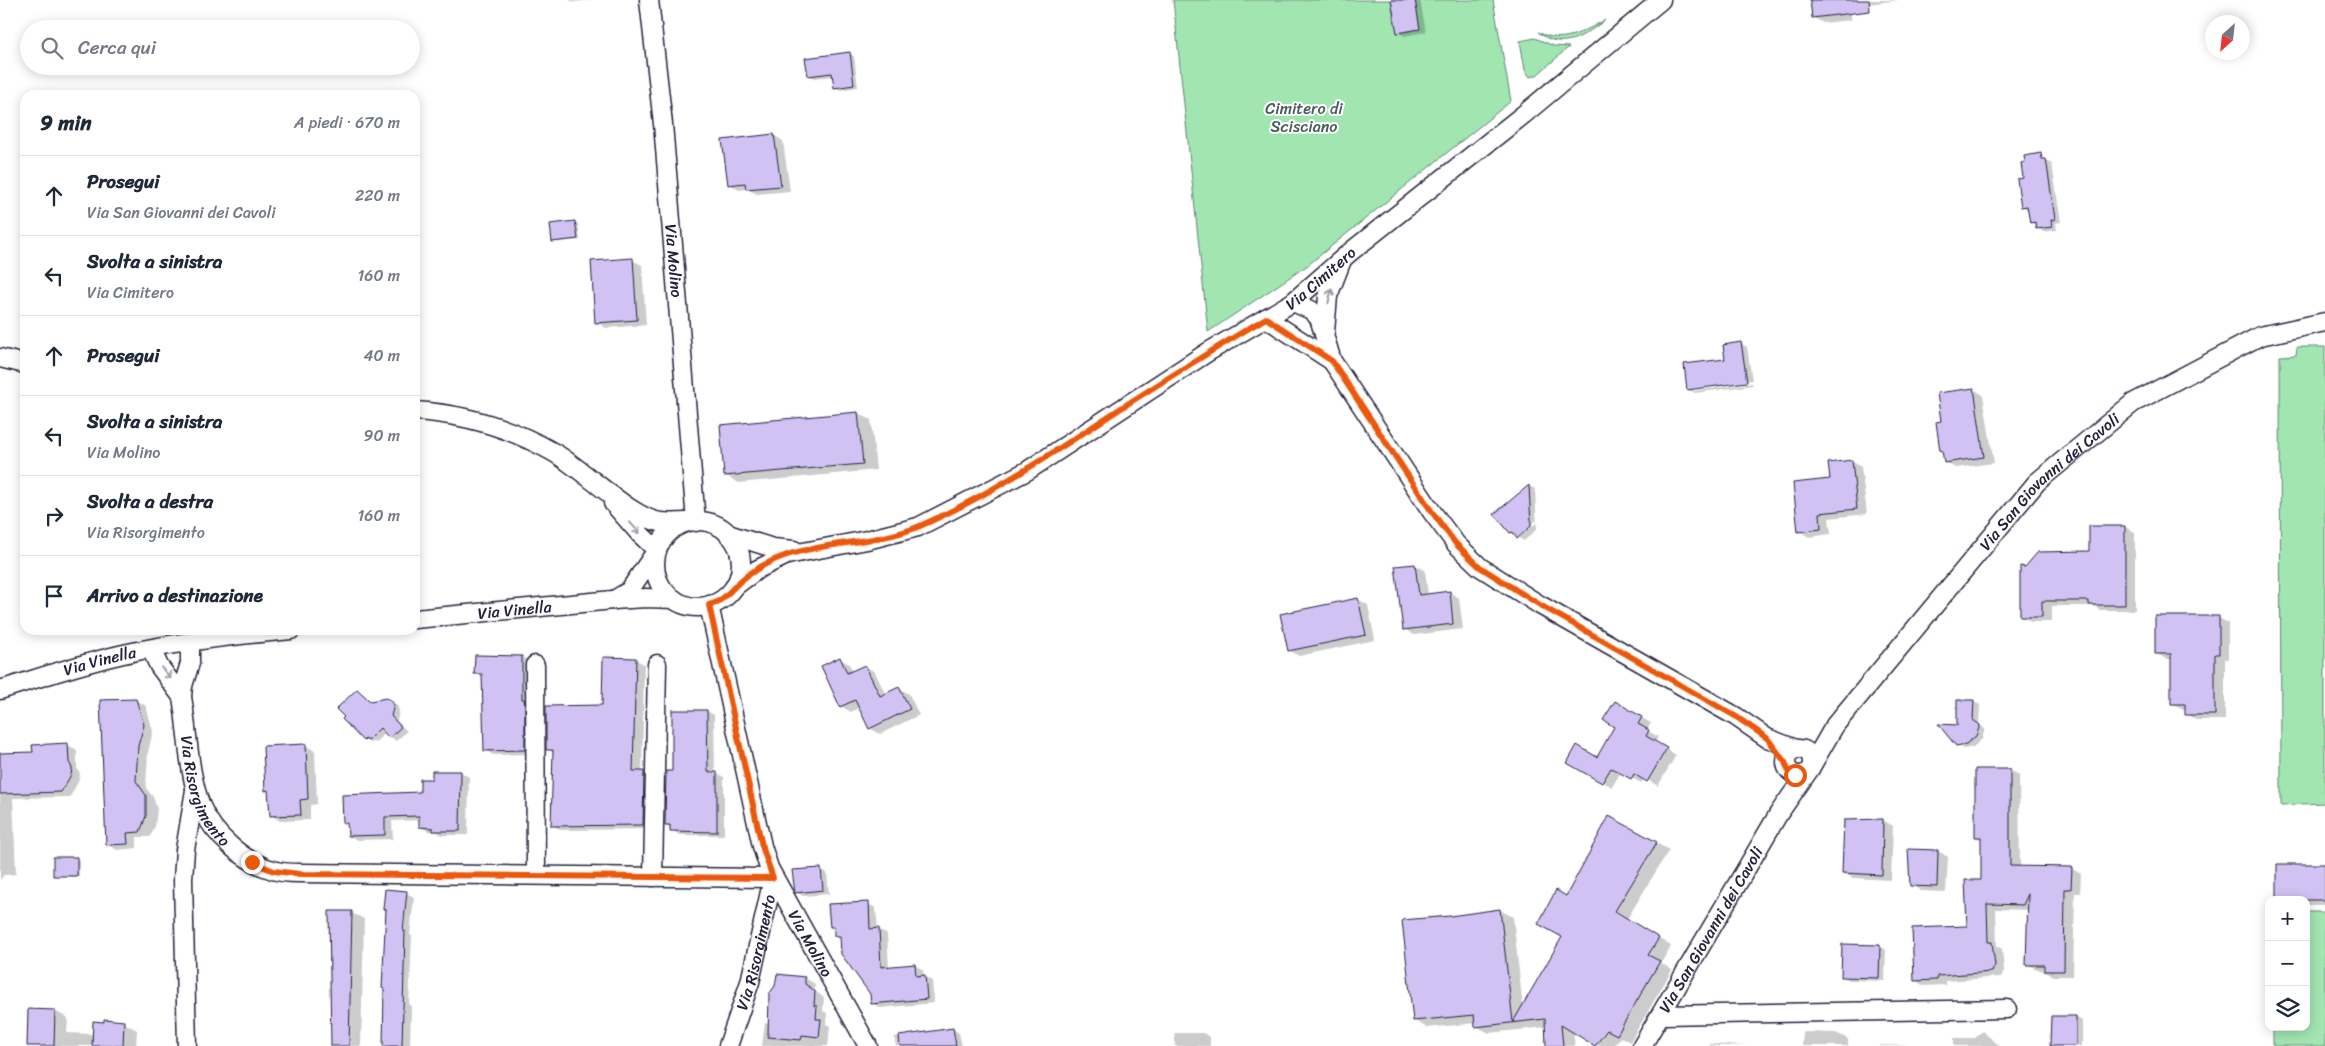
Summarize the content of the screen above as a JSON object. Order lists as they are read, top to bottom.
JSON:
{
  "streets": {
    "street": [
      "Via Molino",
      "Via Cimitero",
      "Via San Giovanni dei Cavoli",
      "Via Vinella",
      "Via Risorgimento"
    ]
  },
  "crossings": [
    ["Via Molino", "Via Vinella"],
    ["Via Molino", "Via Risorgimento"]
  ],
  "parks": ["Cimitero di Scisciano"],
  "north": "bottom left",
  "page": {
    "search": "Cerca qui",
    "heading": ["9 min", "A piedi · 670 m"],
    "list": [
      ["Prosegui", "Via San Giovanni dei Cavoli", "220 m"],
      ["Svolta a sinistra", "Via Cimitero", "160 m"],
      ["Prosegui", "40 m"],
      ["Svolta a sinistra", "Via Molino", "90 m"],
      ["Svolta a destra", "Via Risorgimento", "160 m"],
      "Arrivo a destinazione"
    ],
    "map_buttons": ["+", "−"]
  }
}
